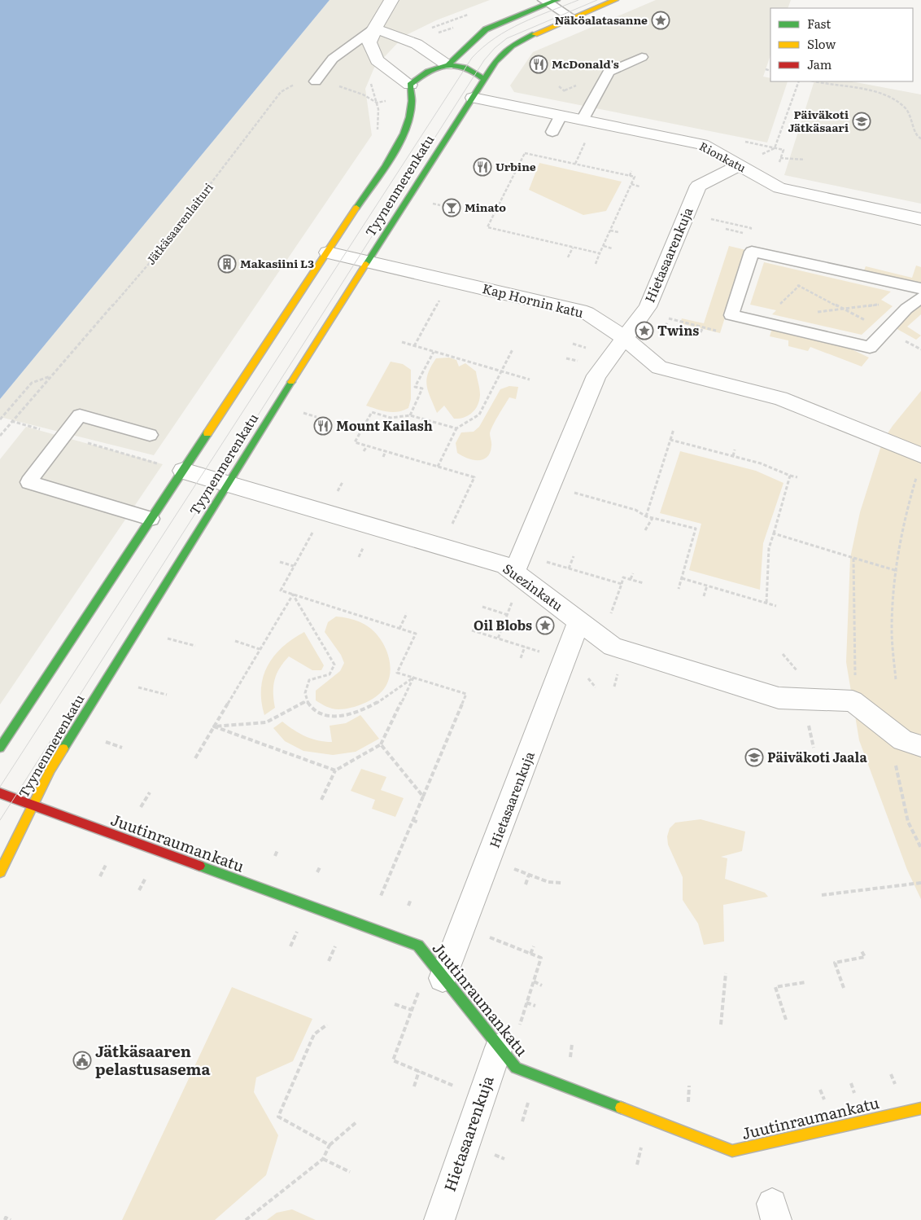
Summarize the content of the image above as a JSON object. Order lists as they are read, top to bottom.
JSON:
{
  "streets": {
    "main road": ["Tyynenmerenkatu", "Juutinraumankatu"],
    "street": [
      "Rionkatu",
      "Hietasaarenkuja",
      "Kap Hornin katu",
      "Suezinkatu"
    ],
    "path": ["Jätkäsaarenlaituri"]
  },
  "crossings": [
    ["Rionkatu", "Tyynenmerenkatu"],
    ["Rionkatu", "Hietasaarenkuja"],
    ["Tyynenmerenkatu", "Kap Hornin katu"],
    ["Tyynenmerenkatu", "Suezinkatu"],
    ["Tyynenmerenkatu", "Juutinraumankatu"],
    ["Hietasaarenkuja", "Kap Hornin katu"],
    ["Hietasaarenkuja", "Suezinkatu"],
    ["Hietasaarenkuja", "Juutinraumankatu"]
  ],
  "places": {
    "place": ["Näköalatasanne", "Twins", "Oil Blobs"],
    "restaurant": ["McDonald's", "Urbine", "Mount Kailash"],
    "school or university": ["Päiväkoti Jätkäsaari", "Päiväkoti Jaala"],
    "bar": ["Minato"],
    "building": ["Makasiini L3"],
    "public building": ["Jätkäsaaren pelastusasema"]
  },
  "legend": ["Fast", "Slow", "Jam"]
}
